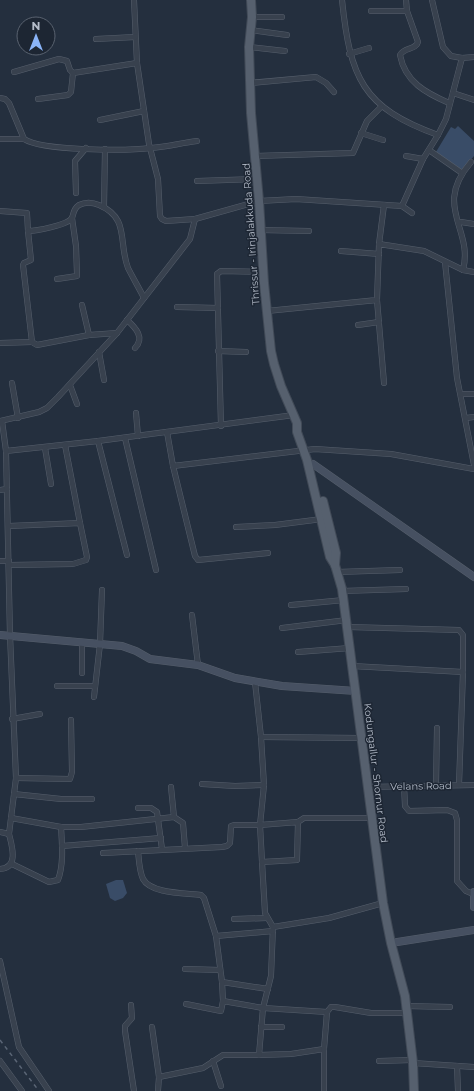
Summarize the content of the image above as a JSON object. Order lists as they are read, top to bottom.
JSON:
{
  "streets": {
    "main road": ["Thrissur - Irinjalakkuda Road", "Kodungallur - Shornur Road"],
    "street": ["Velans Road"]
  },
  "crossings": [
    ["Thrissur - Irinjalakkuda Road", "Kodungallur - Shornur Road"],
    ["Kodungallur - Shornur Road", "Velans Road"]
  ],
  "north": "top"
}
